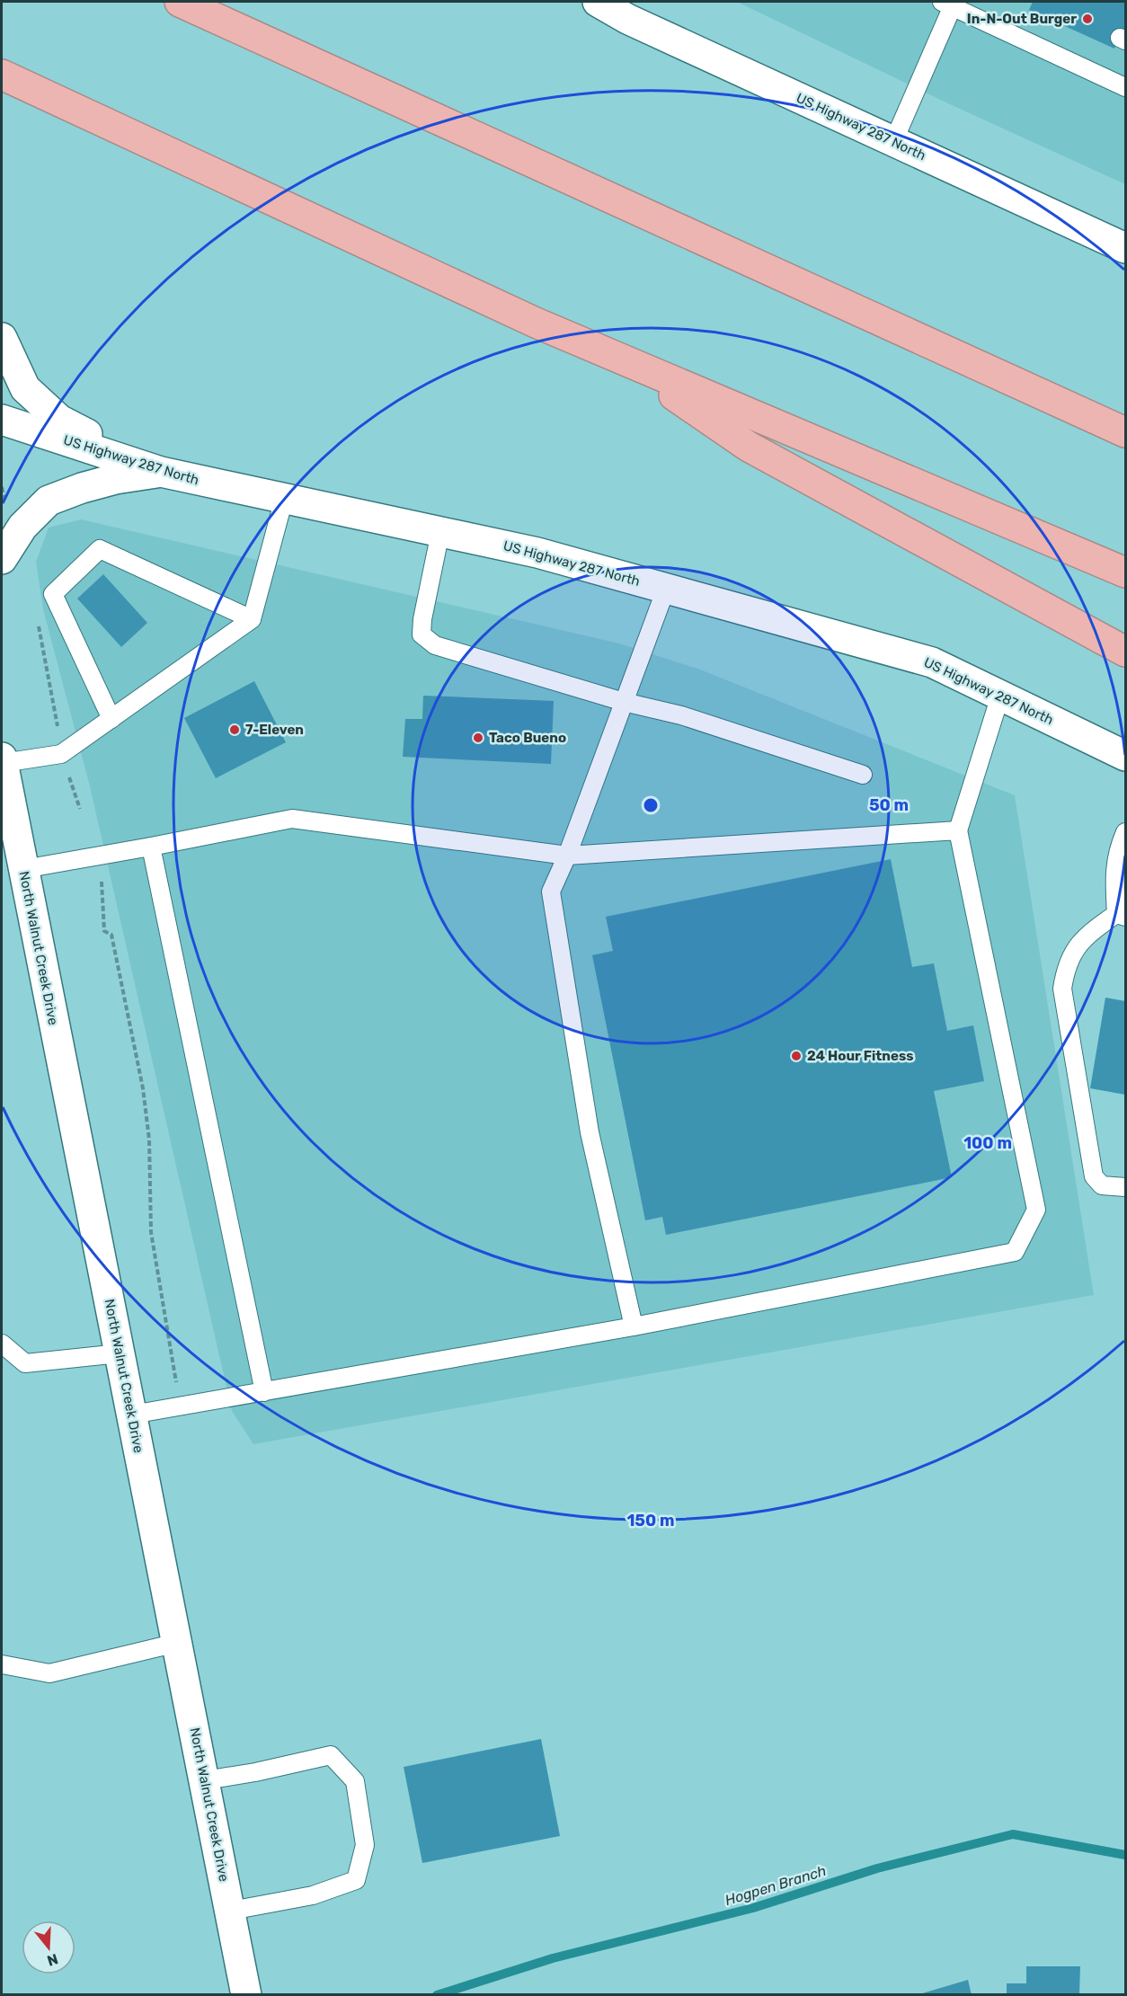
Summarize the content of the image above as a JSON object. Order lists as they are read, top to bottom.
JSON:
{
  "streets": {
    "main road": ["US Highway 287 North", "North Walnut Creek Drive"]
  },
  "water": ["Hogpen Branch"],
  "places": [
    "In-N-Out Burger",
    "7-Eleven",
    "Taco Bueno",
    "24 Hour Fitness"
  ],
  "north": "bottom",
  "rings": ["50 m", "100 m", "150 m"]
}
